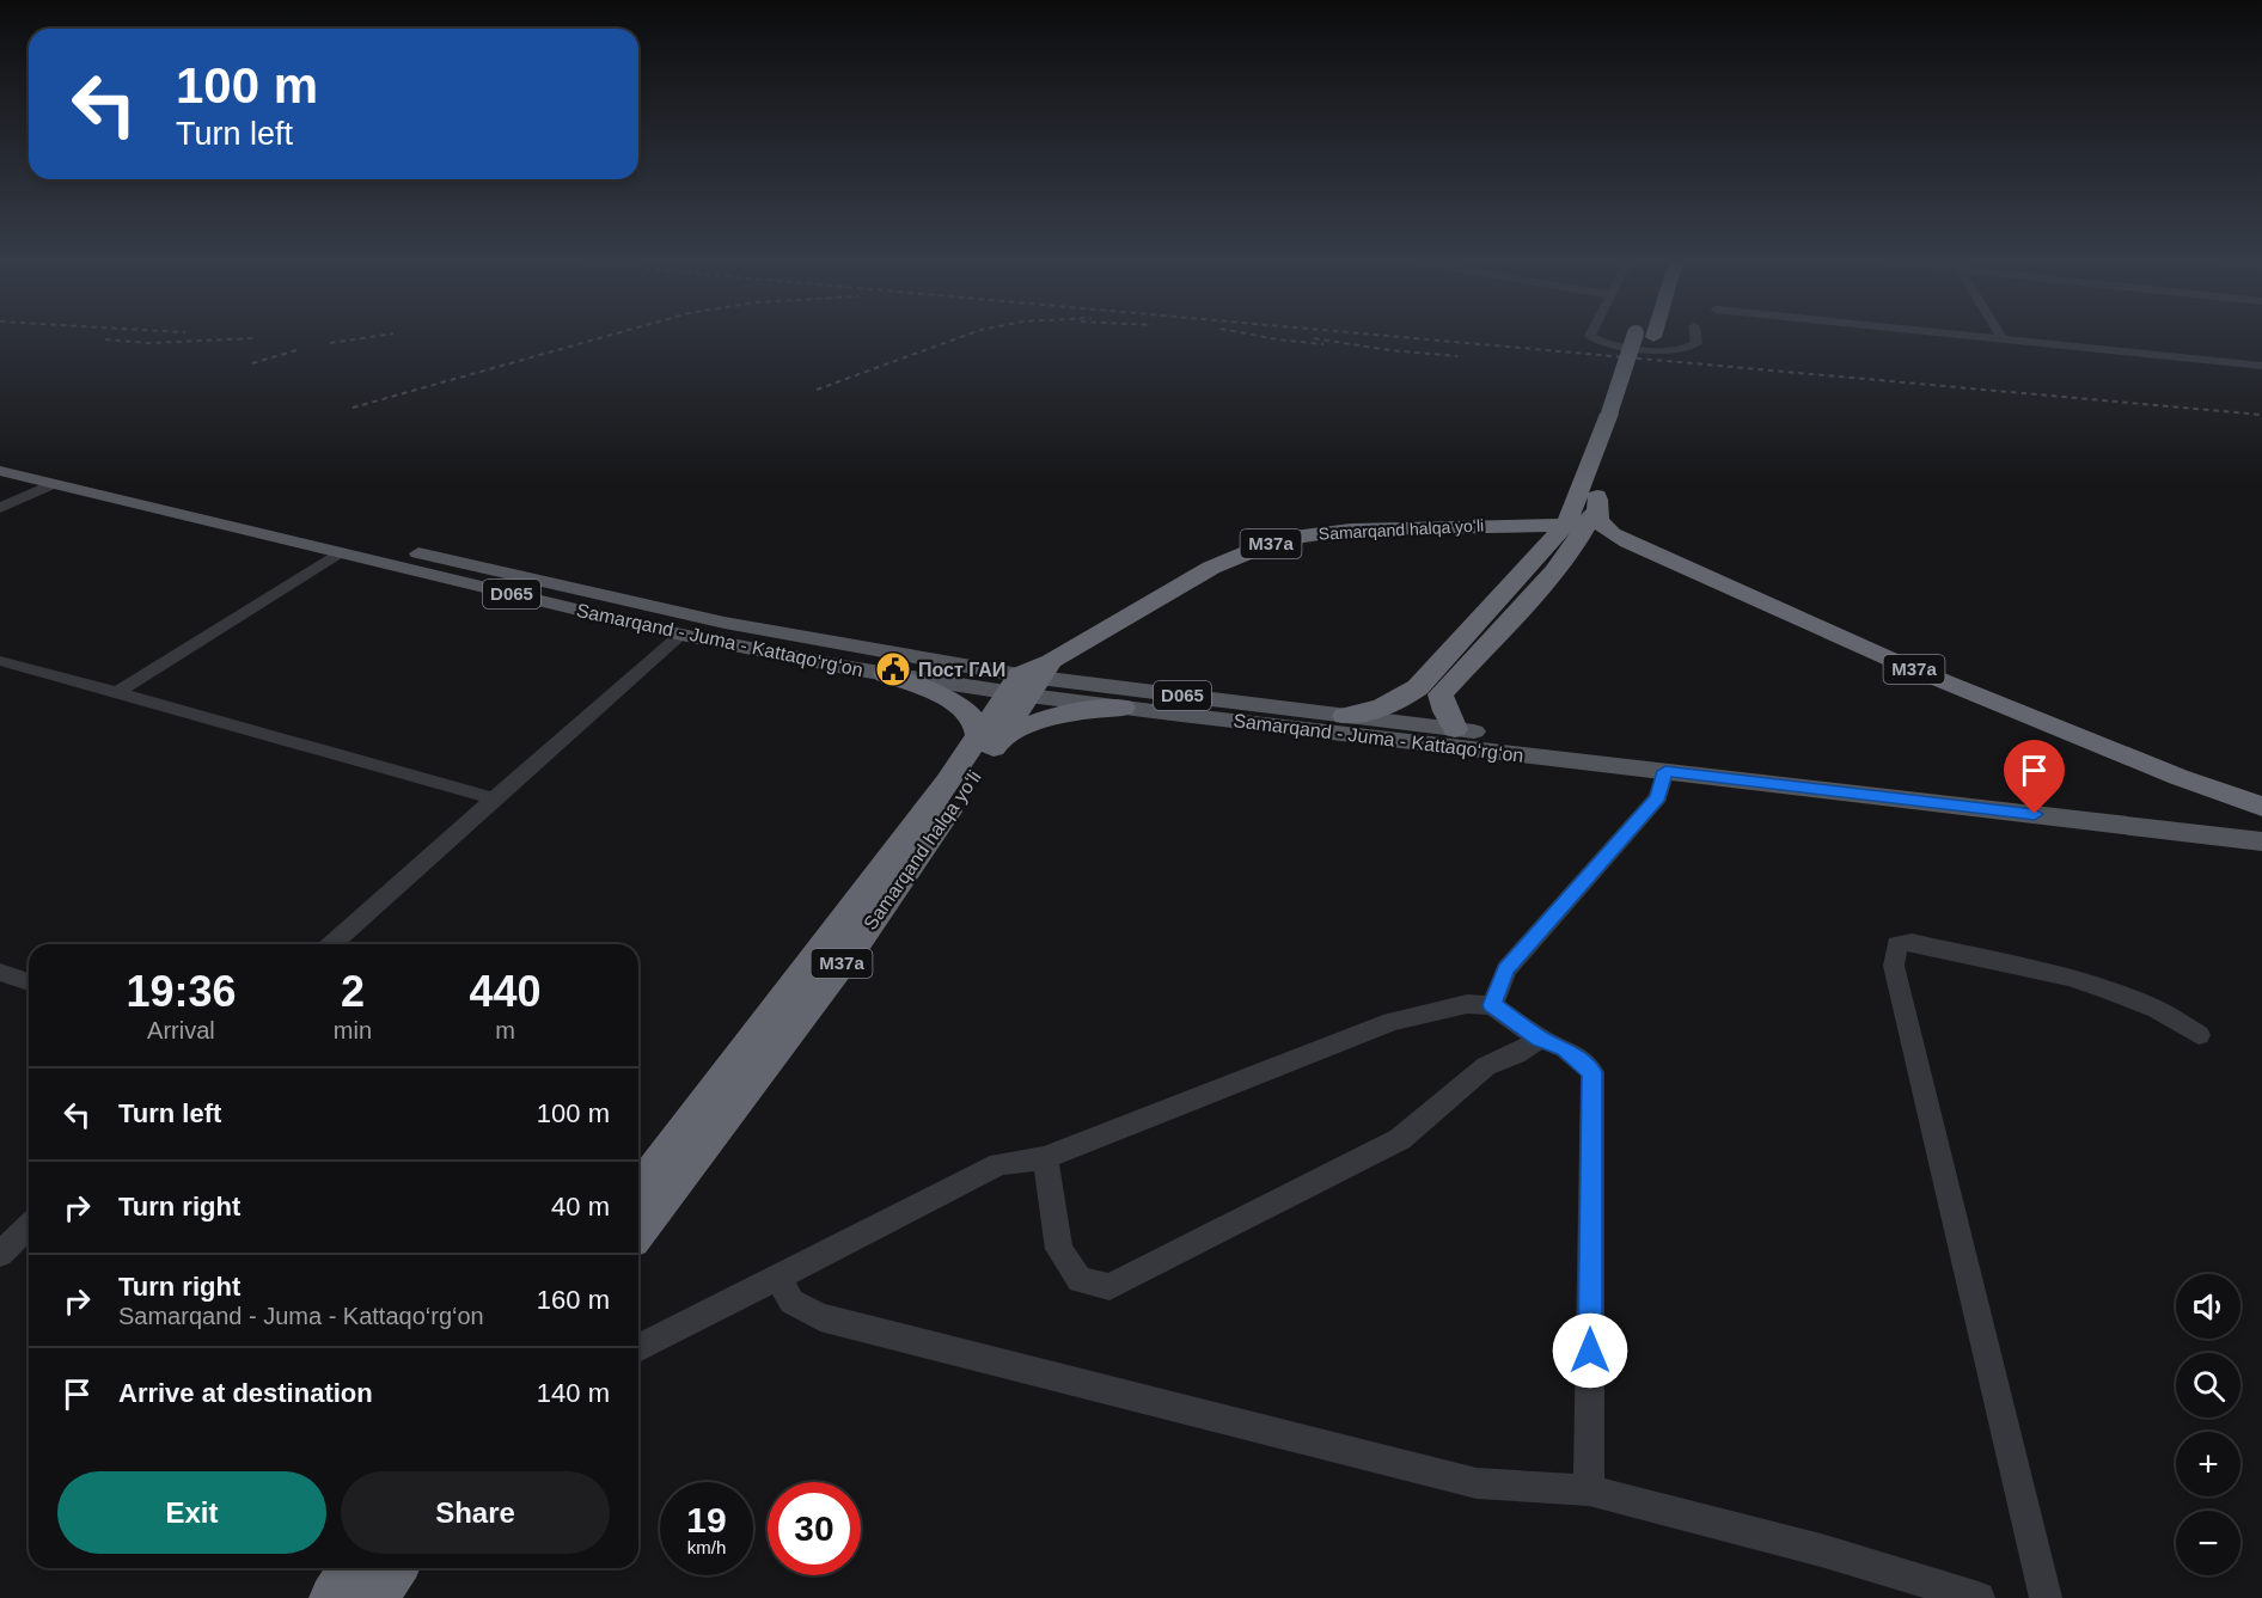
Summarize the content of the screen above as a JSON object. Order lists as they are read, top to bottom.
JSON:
{
  "streets": {
    "highway": ["Samarqand halqa yoʻli", "M37a"],
    "main road": ["D065", "Samarqand - Juma - Kattaqo‘rg‘on"]
  },
  "crossings": [
    ["Samarqand halqa yoʻli", "M37a"],
    ["Samarqand halqa yoʻli", "Samarqand - Juma - Kattaqo‘rg‘on"],
    ["M37a", "Samarqand - Juma - Kattaqo‘rg‘on"]
  ],
  "places": {
    "public building": ["Пост ГАИ"]
  },
  "page": {
    "turn": ["100 m", "Turn left"],
    "eta": [
      "19:36",
      "Arrival",
      "2",
      "min",
      "440",
      "m"
    ],
    "list": [
      {
        "name": "Turn left",
        "value": "100 m"
      },
      {
        "name": "Turn right",
        "value": "40 m"
      },
      {
        "name": "Turn right",
        "note": "Samarqand - Juma - Kattaqo‘rg‘on",
        "value": "160 m"
      },
      {
        "name": "Arrive at destination",
        "value": "140 m"
      }
    ],
    "map_buttons": ["+", "−"],
    "buttons": ["Exit", "Share"],
    "speed": "19 km/h",
    "limit": "30"
  }
}
